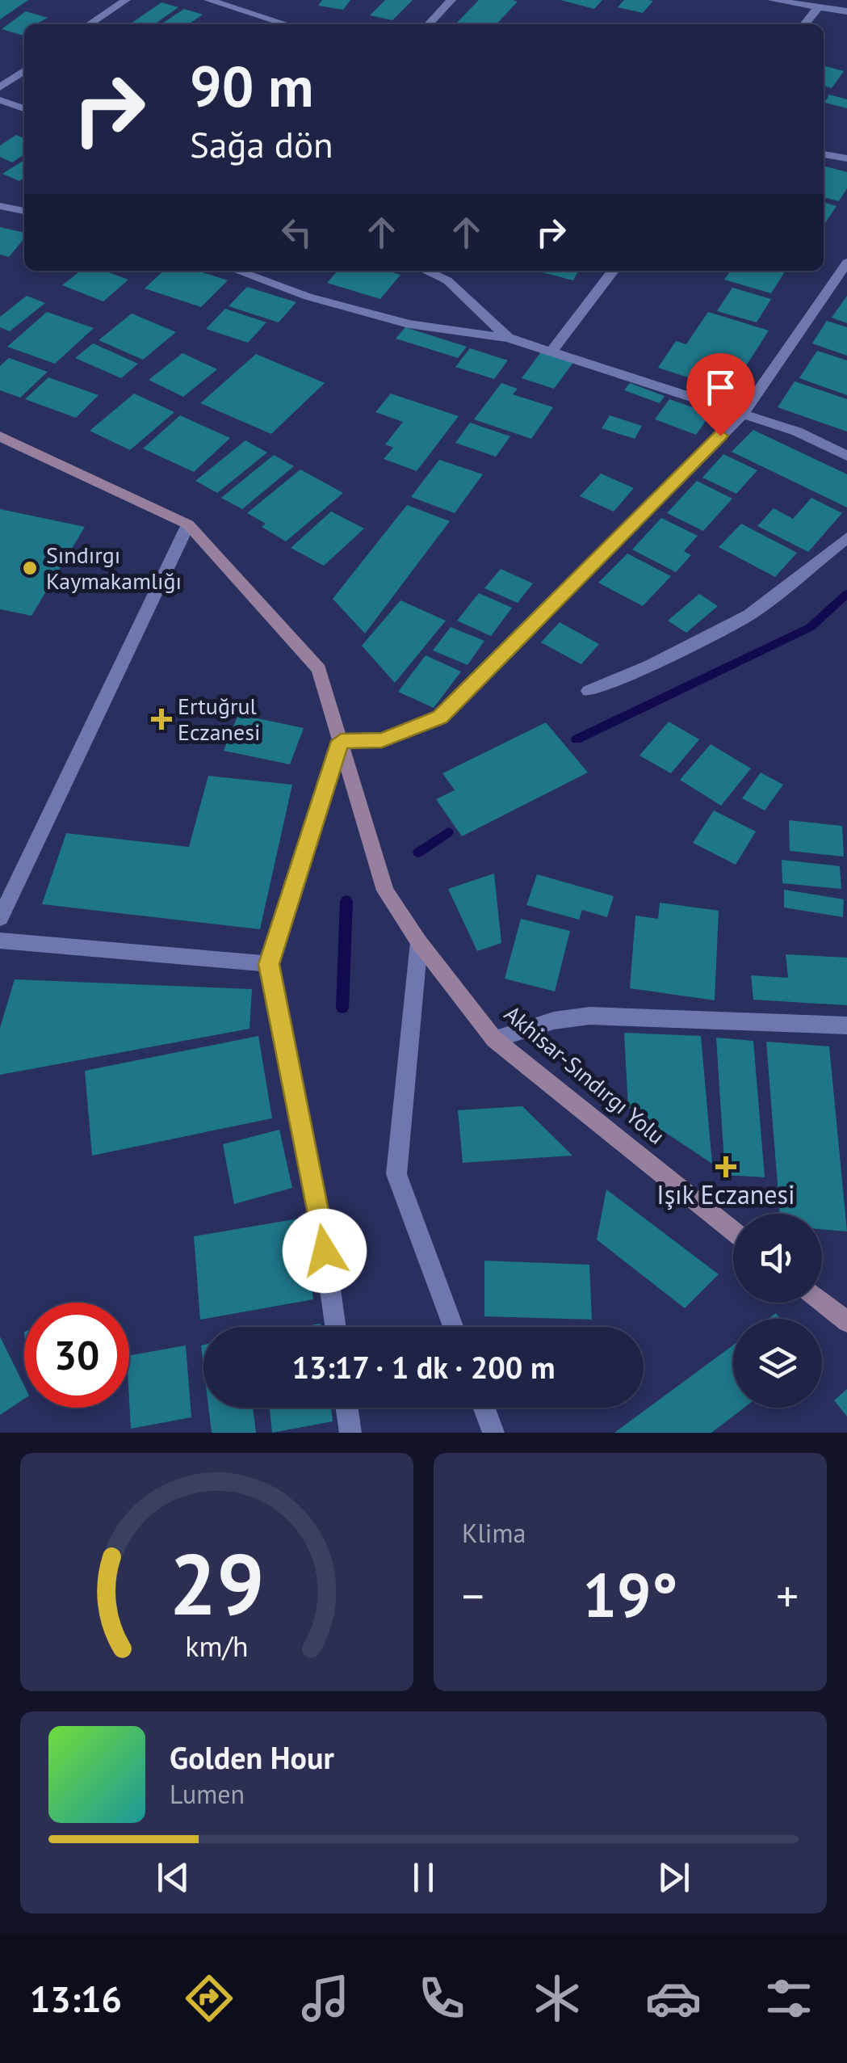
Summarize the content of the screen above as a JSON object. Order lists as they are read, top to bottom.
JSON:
{
  "streets": {
    "main road": ["Akhisar-Sındırgı Yolu"]
  },
  "places": {
    "other": ["Sındırgı Kaymakamlığı"],
    "health": ["Ertuğrul Eczanesi", "Işık Eczanesi"]
  },
  "page": {
    "turn": ["90 m", "Sağa dön"],
    "limit": "30",
    "trip": "13:17 · 1 dk · 200 m",
    "tile": "Klima",
    "heat": ["−", "19°", "+"],
    "song": ["Golden Hour", "Lumen"],
    "tabs": "13:16",
    "gauge": ["29", "km/h"]
  }
}
